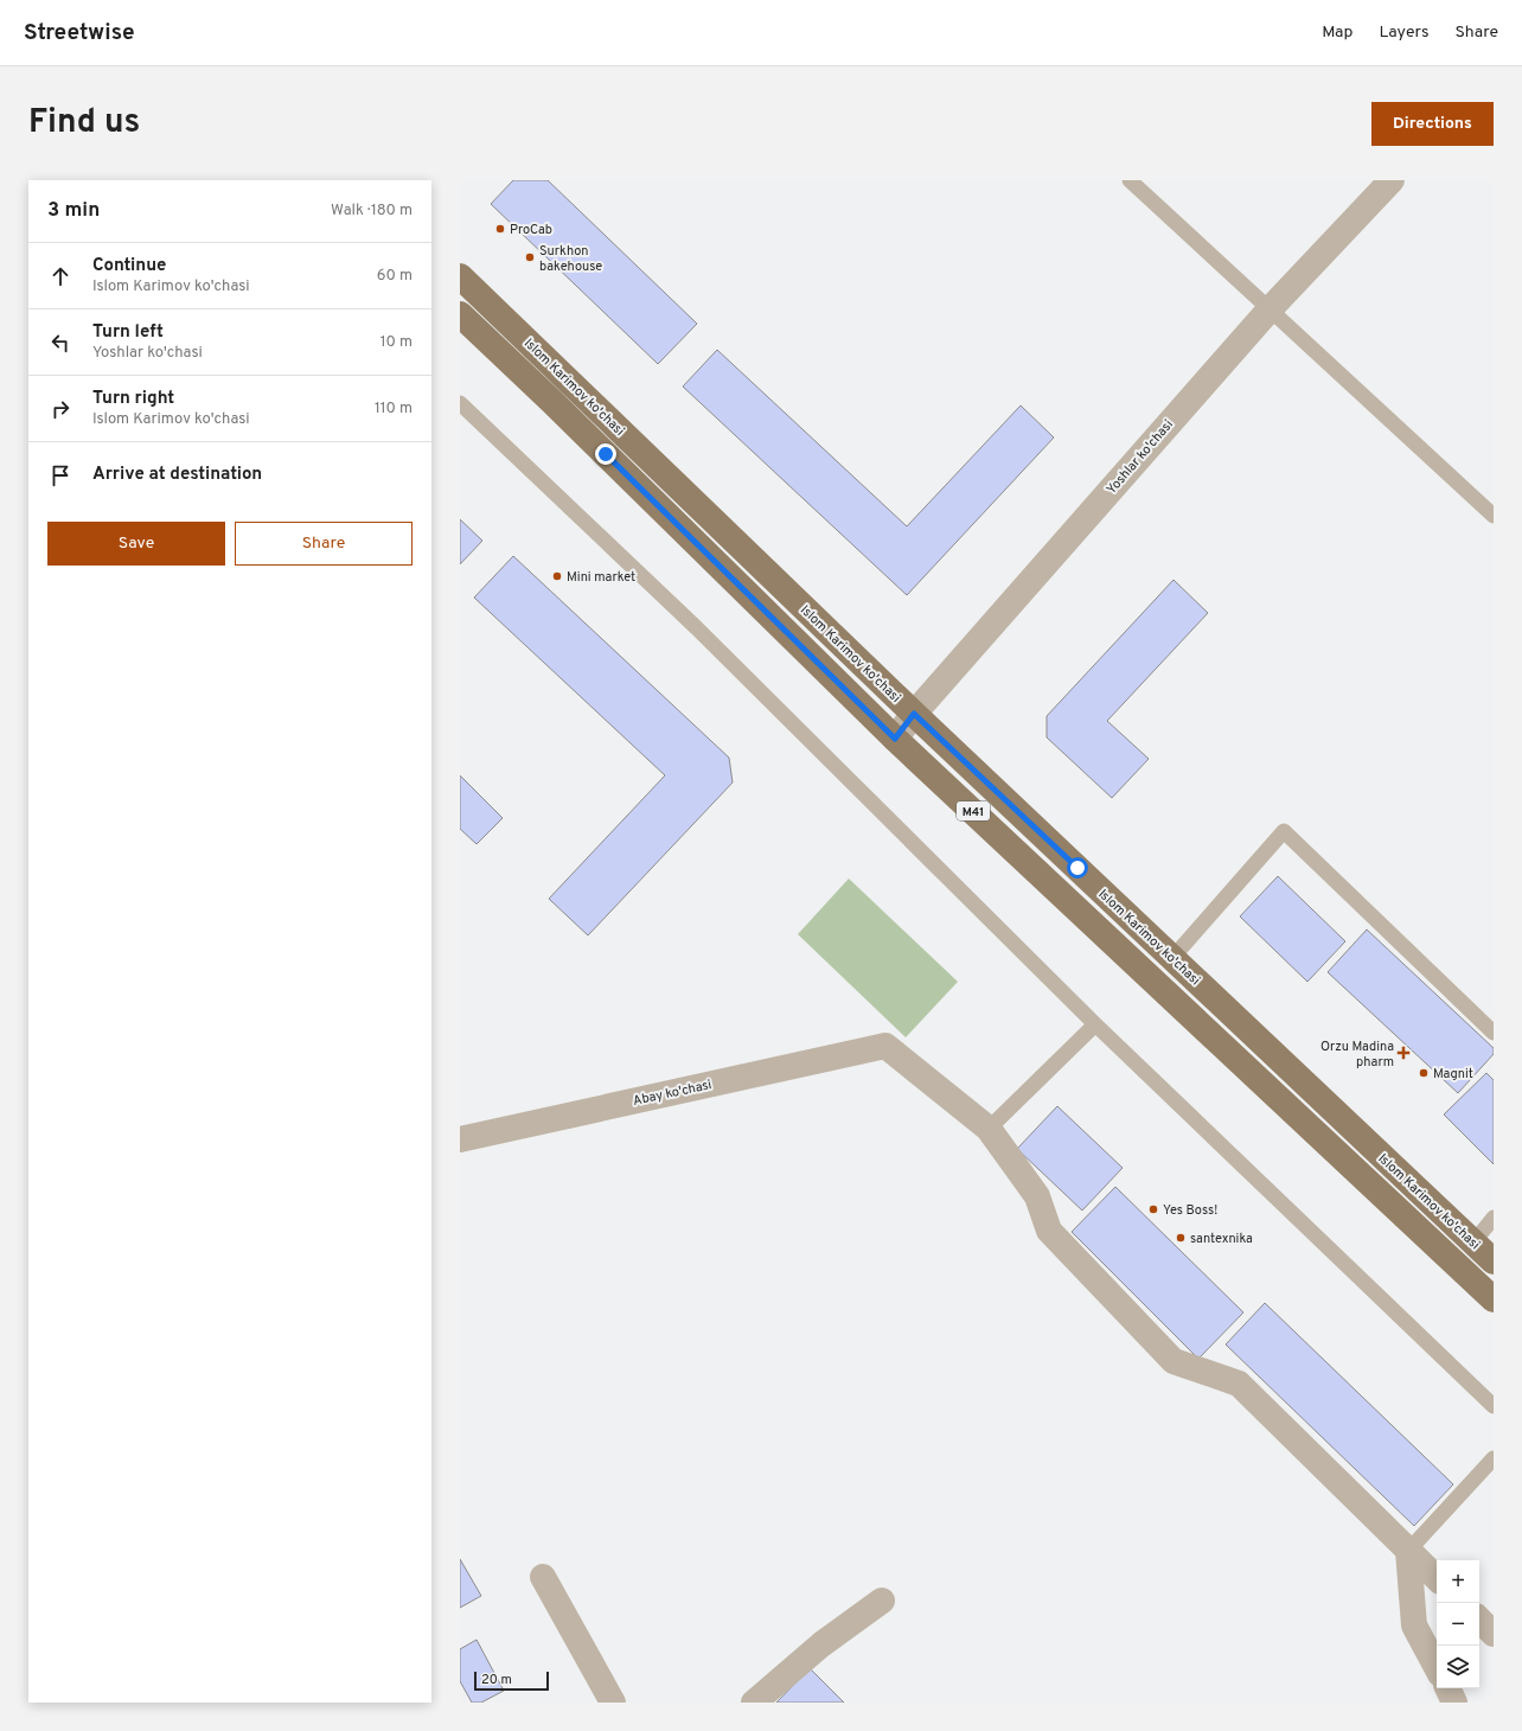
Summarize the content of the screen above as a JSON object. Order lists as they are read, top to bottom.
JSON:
{
  "streets": {
    "main road": ["Islom Karimov ko'chasi", "M41"],
    "street": ["Yoshlar ko'chasi", "Abay ko'chasi"]
  },
  "crossings": [
    ["Islom Karimov ko'chasi", "Yoshlar ko'chasi"]
  ],
  "places": {
    "other": [
      "ProCab",
      "Surkhon bakehouse",
      "Mini market",
      "Magnit",
      "Yes Boss!",
      "santexnika"
    ],
    "health": ["Orzu Madina pharm"]
  },
  "scale_bar": "20 m",
  "page": {
    "header": "Streetwise",
    "nav": ["Map", "Layers", "Share"],
    "title": "Find us",
    "buttons": [
      "Directions",
      ["Save", "Share"]
    ],
    "heading": ["3 min", "Walk · 180 m"],
    "list": [
      ["Continue", "Islom Karimov ko'chasi", "60 m"],
      ["Turn left", "Yoshlar ko'chasi", "10 m"],
      ["Turn right", "Islom Karimov ko'chasi", "110 m"],
      "Arrive at destination"
    ],
    "map_buttons": ["+", "−"],
    "scale": "20 m"
  }
}
